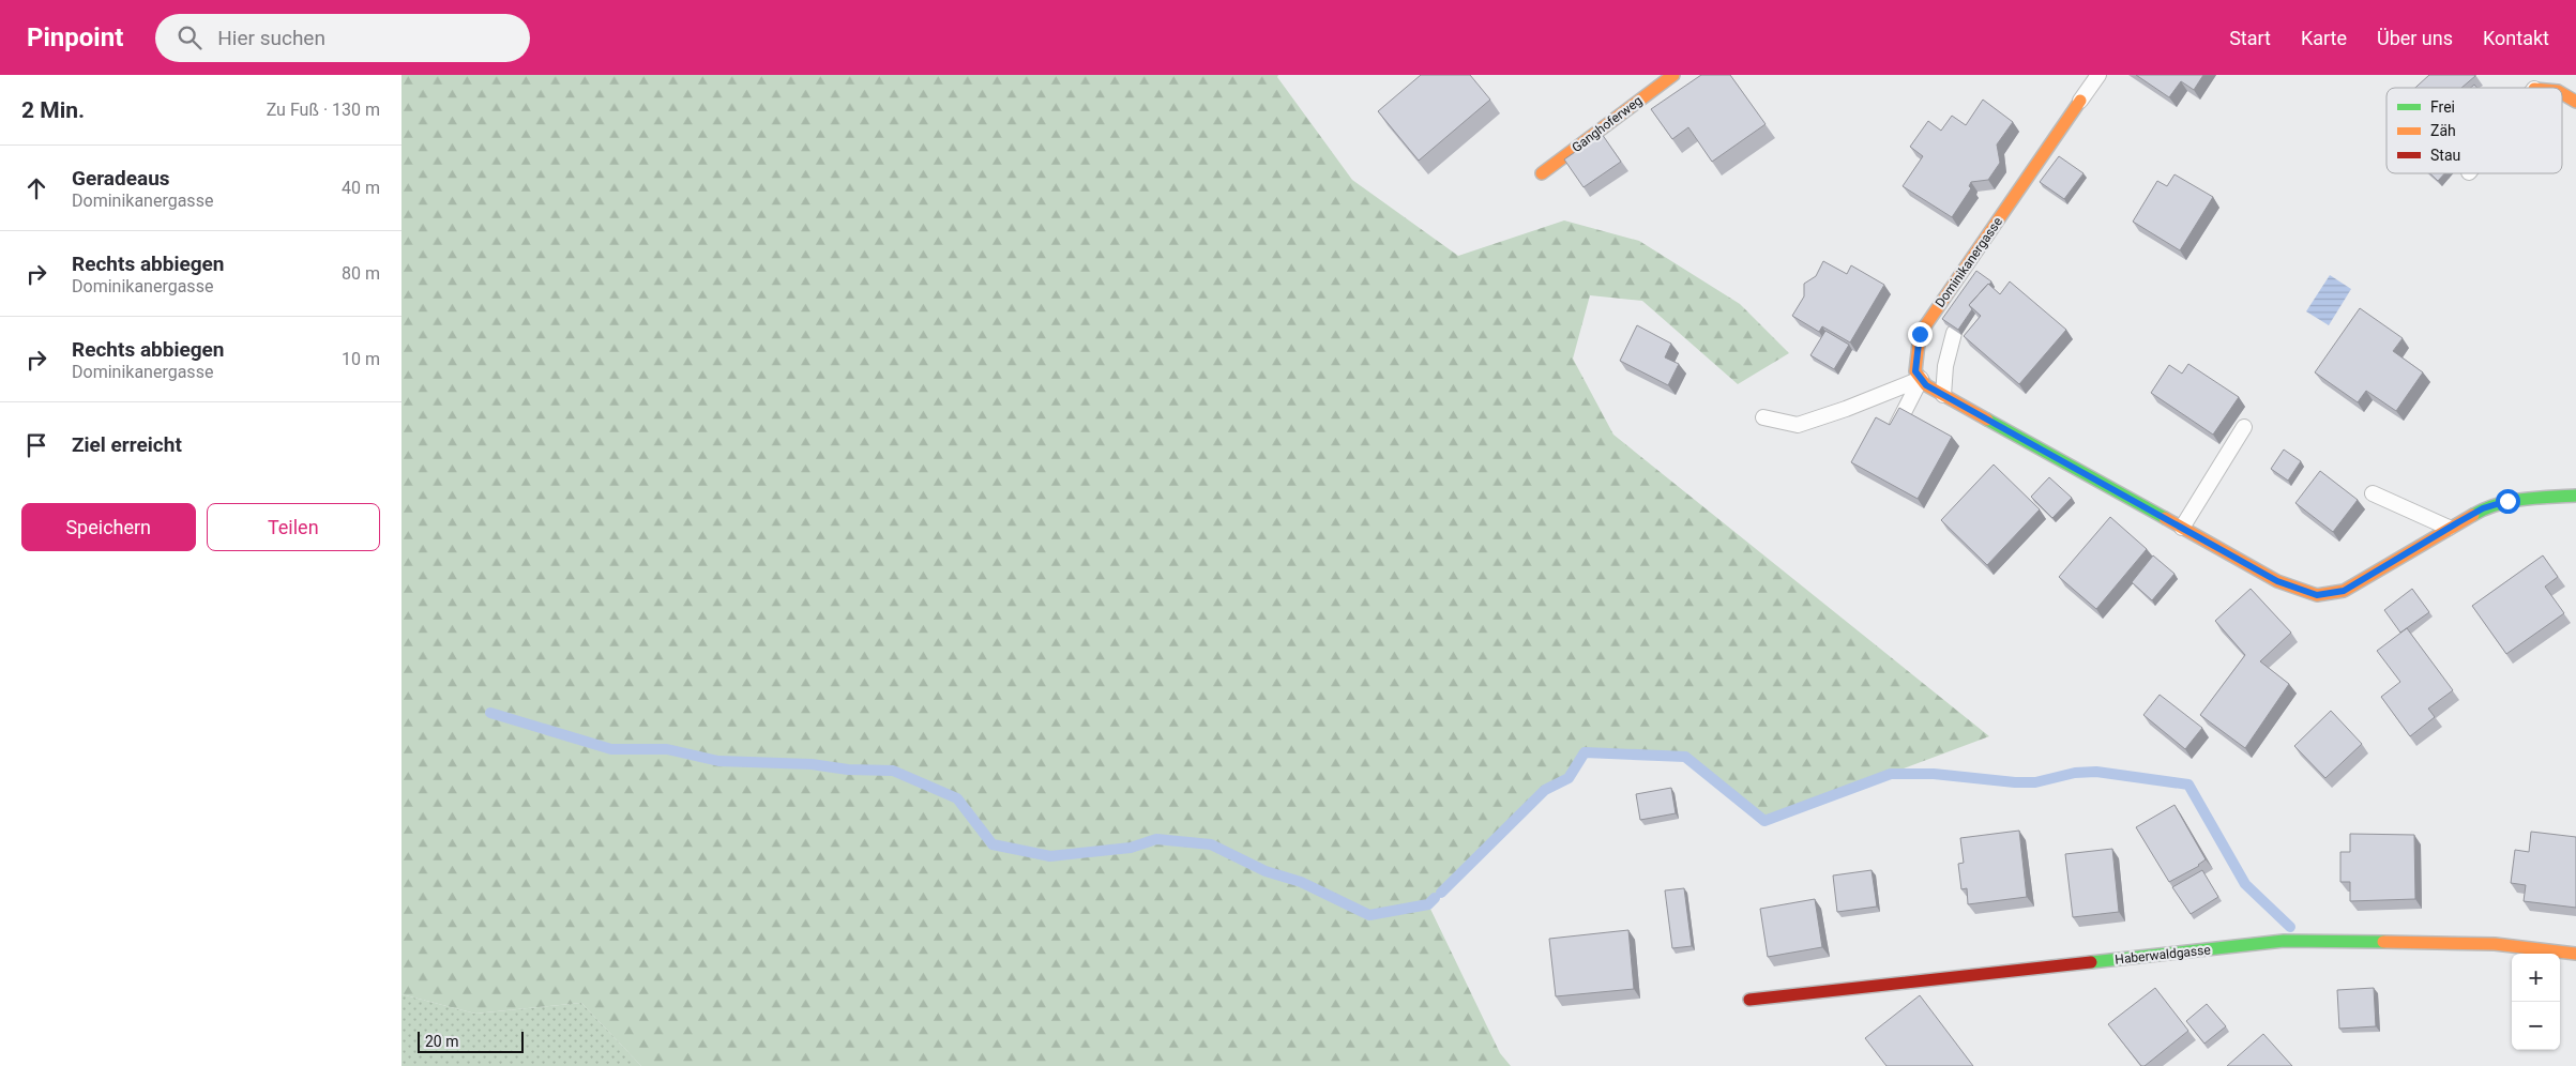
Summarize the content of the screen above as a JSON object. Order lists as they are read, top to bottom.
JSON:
{
  "streets": {
    "street": ["Ganghoferweg", "Dominikanergasse", "Haberwaldgasse"]
  },
  "legend": ["Frei", "Zäh", "Stau"],
  "scale_bar": "20 m",
  "page": {
    "header": "Pinpoint",
    "search": "Hier suchen",
    "nav": [
      "Start",
      "Karte",
      "Über uns",
      "Kontakt"
    ],
    "heading": ["2 Min.", "Zu Fuß · 130 m"],
    "list": [
      ["Geradeaus", "Dominikanergasse", "40 m"],
      ["Rechts abbiegen", "Dominikanergasse", "80 m"],
      ["Rechts abbiegen", "Dominikanergasse", "10 m"],
      "Ziel erreicht"
    ],
    "buttons": ["Speichern", "Teilen"],
    "map_buttons": ["+", "−"],
    "scale": "20 m"
  }
}
